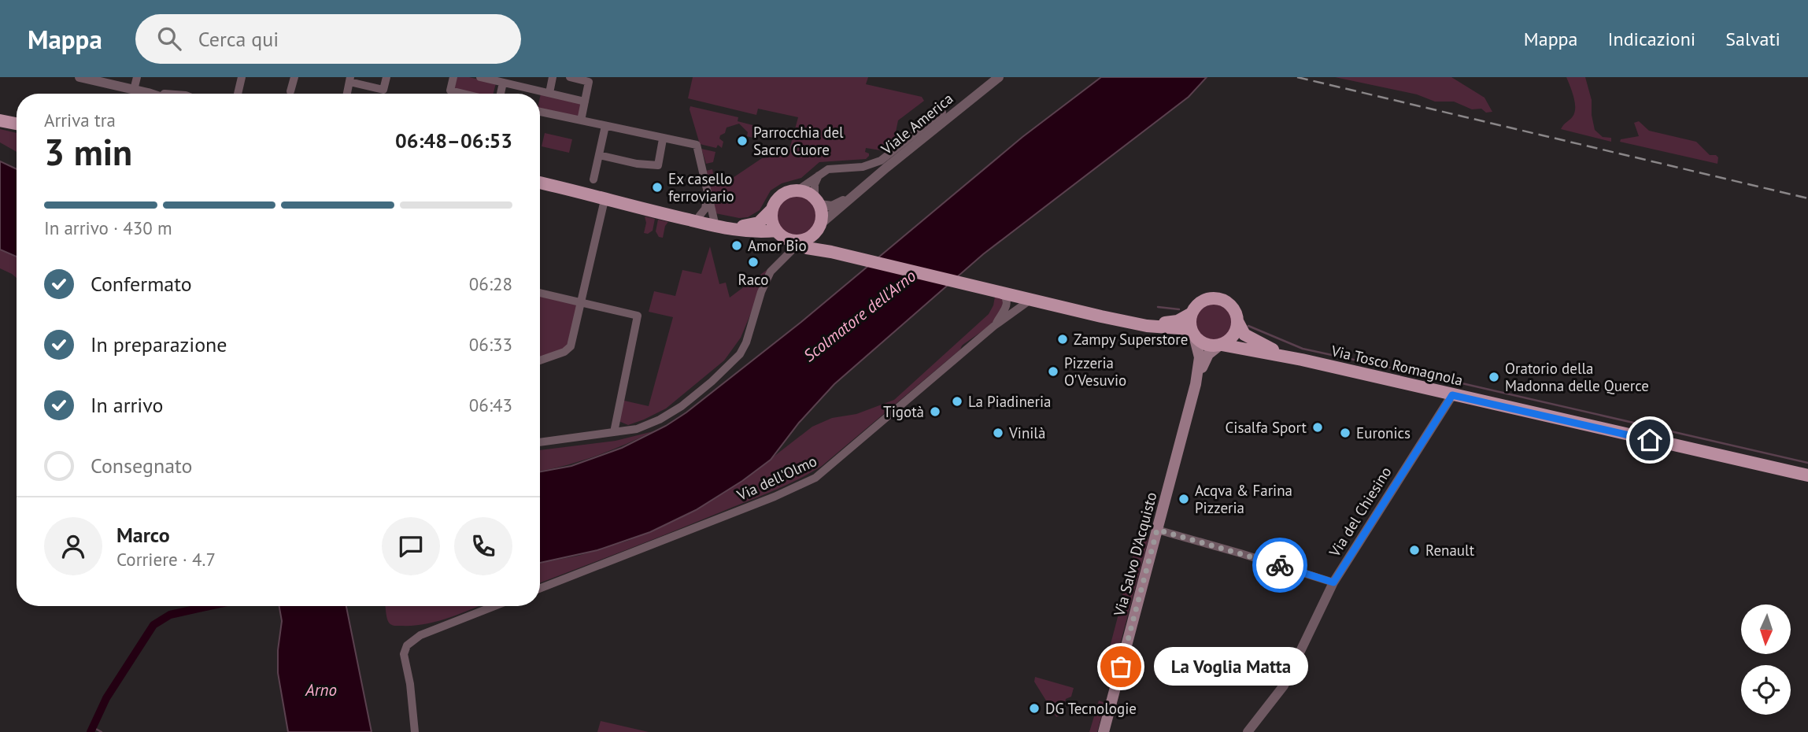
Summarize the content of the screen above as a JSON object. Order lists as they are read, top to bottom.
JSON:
{
  "streets": {
    "main road": ["Via Tosco Romagnola", "Via Salvo D'Acquisto"],
    "street": ["Viale America", "Via dell'Olmo", "Via del Chiesino"]
  },
  "crossings": [
    ["Via Tosco Romagnola", "Via del Chiesino"]
  ],
  "water": ["Scolmatore dell'Arno", "Arno"],
  "places": [
    "Parrocchia del Sacro Cuore",
    "Ex casello ferroviario",
    "Amor Bio",
    "Raco",
    "Zampy Superstore",
    "Pizzeria O'Vesuvio",
    "Oratorio della Madonna delle Querce",
    "La Piadineria",
    "Tigotà",
    "Cisalfa Sport",
    "Vinilà",
    "Euronics",
    "Acqva & Farina Pizzeria",
    "Renault",
    "La Voglia Matta",
    "DG Tecnologie"
  ],
  "north": "bottom",
  "page": {
    "header": "Mappa",
    "search": "Cerca qui",
    "nav": ["Mappa", "Indicazioni", "Salvati"],
    "heading": ["3 min", "Arriva tra", "06:48–06:53"],
    "panel": ["Marco", "Corriere · 4.7"],
    "bar": "In arrivo · 430 m",
    "list": [
      ["Confermato", "06:28"],
      ["In preparazione", "06:33"],
      ["In arrivo", "06:43"],
      "Consegnato"
    ],
    "bubble": "La Voglia Matta"
  }
}
